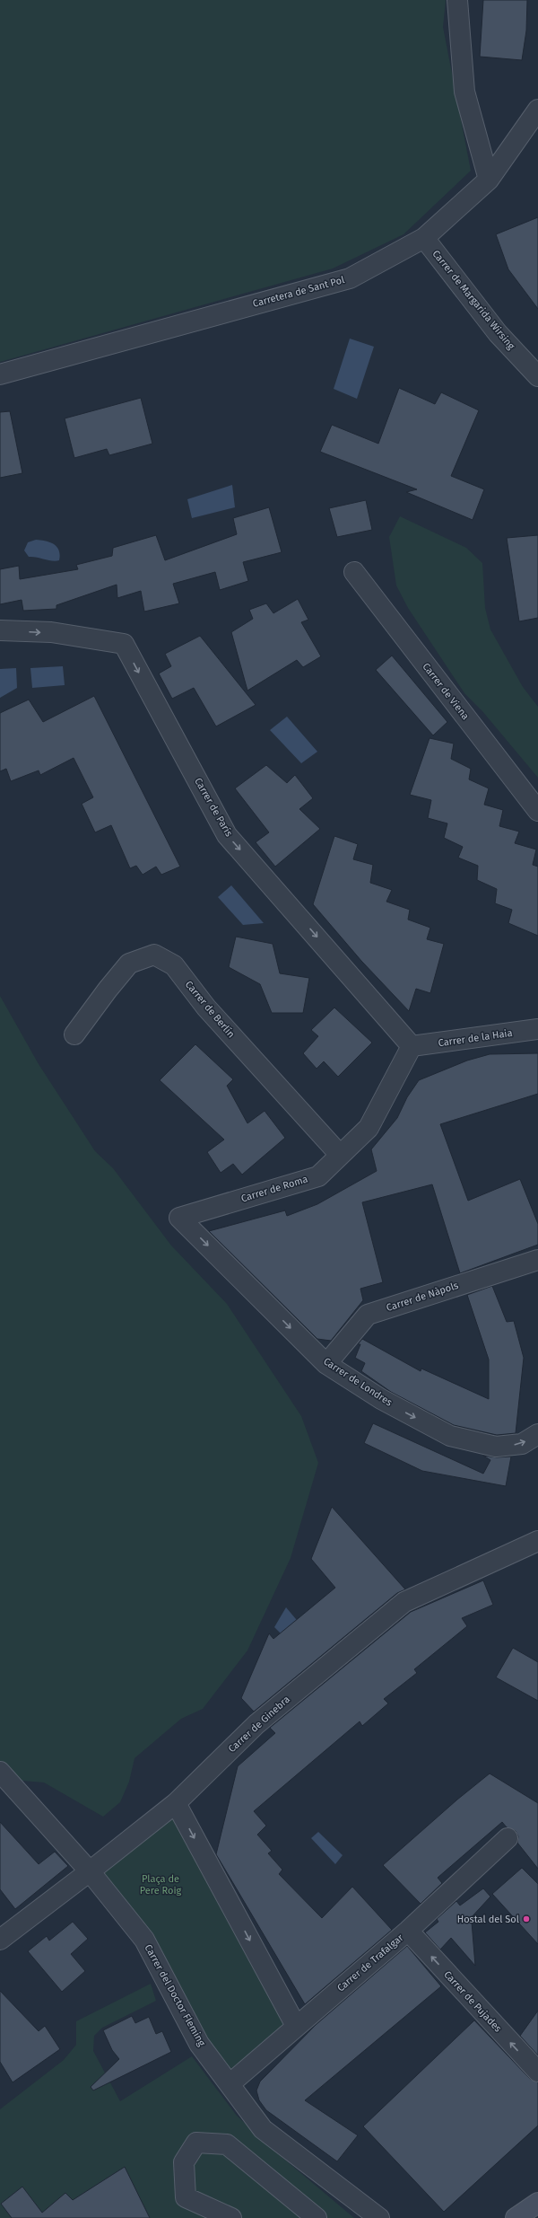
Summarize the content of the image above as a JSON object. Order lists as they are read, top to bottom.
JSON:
{
  "streets": {
    "street": [
      "Carretera de Sant Pol",
      "Carrer de Margarida Wirsing",
      "Carrer de Viena",
      "Carrer de París",
      "Carrer de Berlín",
      "Carrer de la Haia",
      "Carrer de Roma",
      "Carrer de Nàpols",
      "Carrer de Londres",
      "Carrer de Ginebra",
      "Carrer de Trafalgar",
      "Carrer del Doctor Fleming",
      "Carrer de Pujades"
    ]
  },
  "crossings": [
    ["Carretera de Sant Pol", "Carrer de Margarida Wirsing"],
    ["Carrer de París", "Carrer de la Haia"],
    ["Carrer de París", "Carrer de Roma"],
    ["Carrer de Berlín", "Carrer de Roma"],
    ["Carrer de la Haia", "Carrer de Roma"],
    ["Carrer de Roma", "Carrer de Londres"],
    ["Carrer de Nàpols", "Carrer de Londres"],
    ["Carrer de Ginebra", "Carrer del Doctor Fleming"],
    ["Carrer de Trafalgar", "Carrer del Doctor Fleming"],
    ["Carrer de Trafalgar", "Carrer de Pujades"]
  ],
  "one_way": ["Carrer de París", "Carrer de Londres", "Carrer de Pujades"],
  "parks": ["Plaça de Pere Roig"],
  "places": ["Hostal del Sol"]
}
